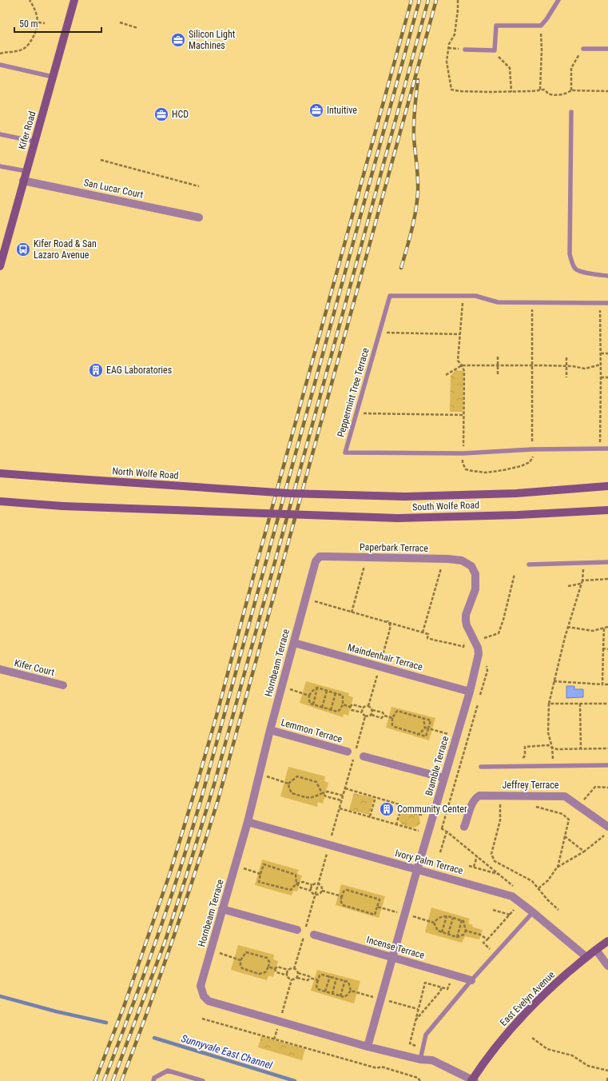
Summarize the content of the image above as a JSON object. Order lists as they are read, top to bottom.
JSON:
{
  "streets": {
    "main road": [
      "Kifer Road",
      "North Wolfe Road",
      "South Wolfe Road",
      "East Evelyn Avenue"
    ],
    "street": [
      "San Lucar Court",
      "Paperbark Terrace",
      "Maindenhair Terrace",
      "Hornbeam Terrace",
      "Kifer Court",
      "Lemmon Terrace",
      "Bramble Terrace",
      "Jeffrey Terrace",
      "Ivory Palm Terrace",
      "Incense Terrace"
    ],
    "lane": ["Peppermint Tree Terrace"]
  },
  "crossings": [
    ["Kifer Road", "San Lucar Court"],
    ["North Wolfe Road", "South Wolfe Road"],
    ["Paperbark Terrace", "Hornbeam Terrace"],
    ["Paperbark Terrace", "Bramble Terrace"],
    ["Maindenhair Terrace", "Hornbeam Terrace"],
    ["Maindenhair Terrace", "Bramble Terrace"],
    ["Hornbeam Terrace", "Lemmon Terrace"],
    ["Hornbeam Terrace", "Bramble Terrace"],
    ["Hornbeam Terrace", "Ivory Palm Terrace"],
    ["Hornbeam Terrace", "East Evelyn Avenue"],
    ["Bramble Terrace", "Ivory Palm Terrace"],
    ["Bramble Terrace", "Incense Terrace"],
    ["Ivory Palm Terrace", "East Evelyn Avenue"]
  ],
  "water": ["Sunnyvale East Channel"],
  "places": {
    "office": ["Silicon Light Machines", "Intuitive", "HCD"],
    "bus stop": ["Kifer Road & San Lazaro Avenue"],
    "building": ["EAG Laboratories", "Community Center"]
  },
  "scale_bar": "50 m"
}
